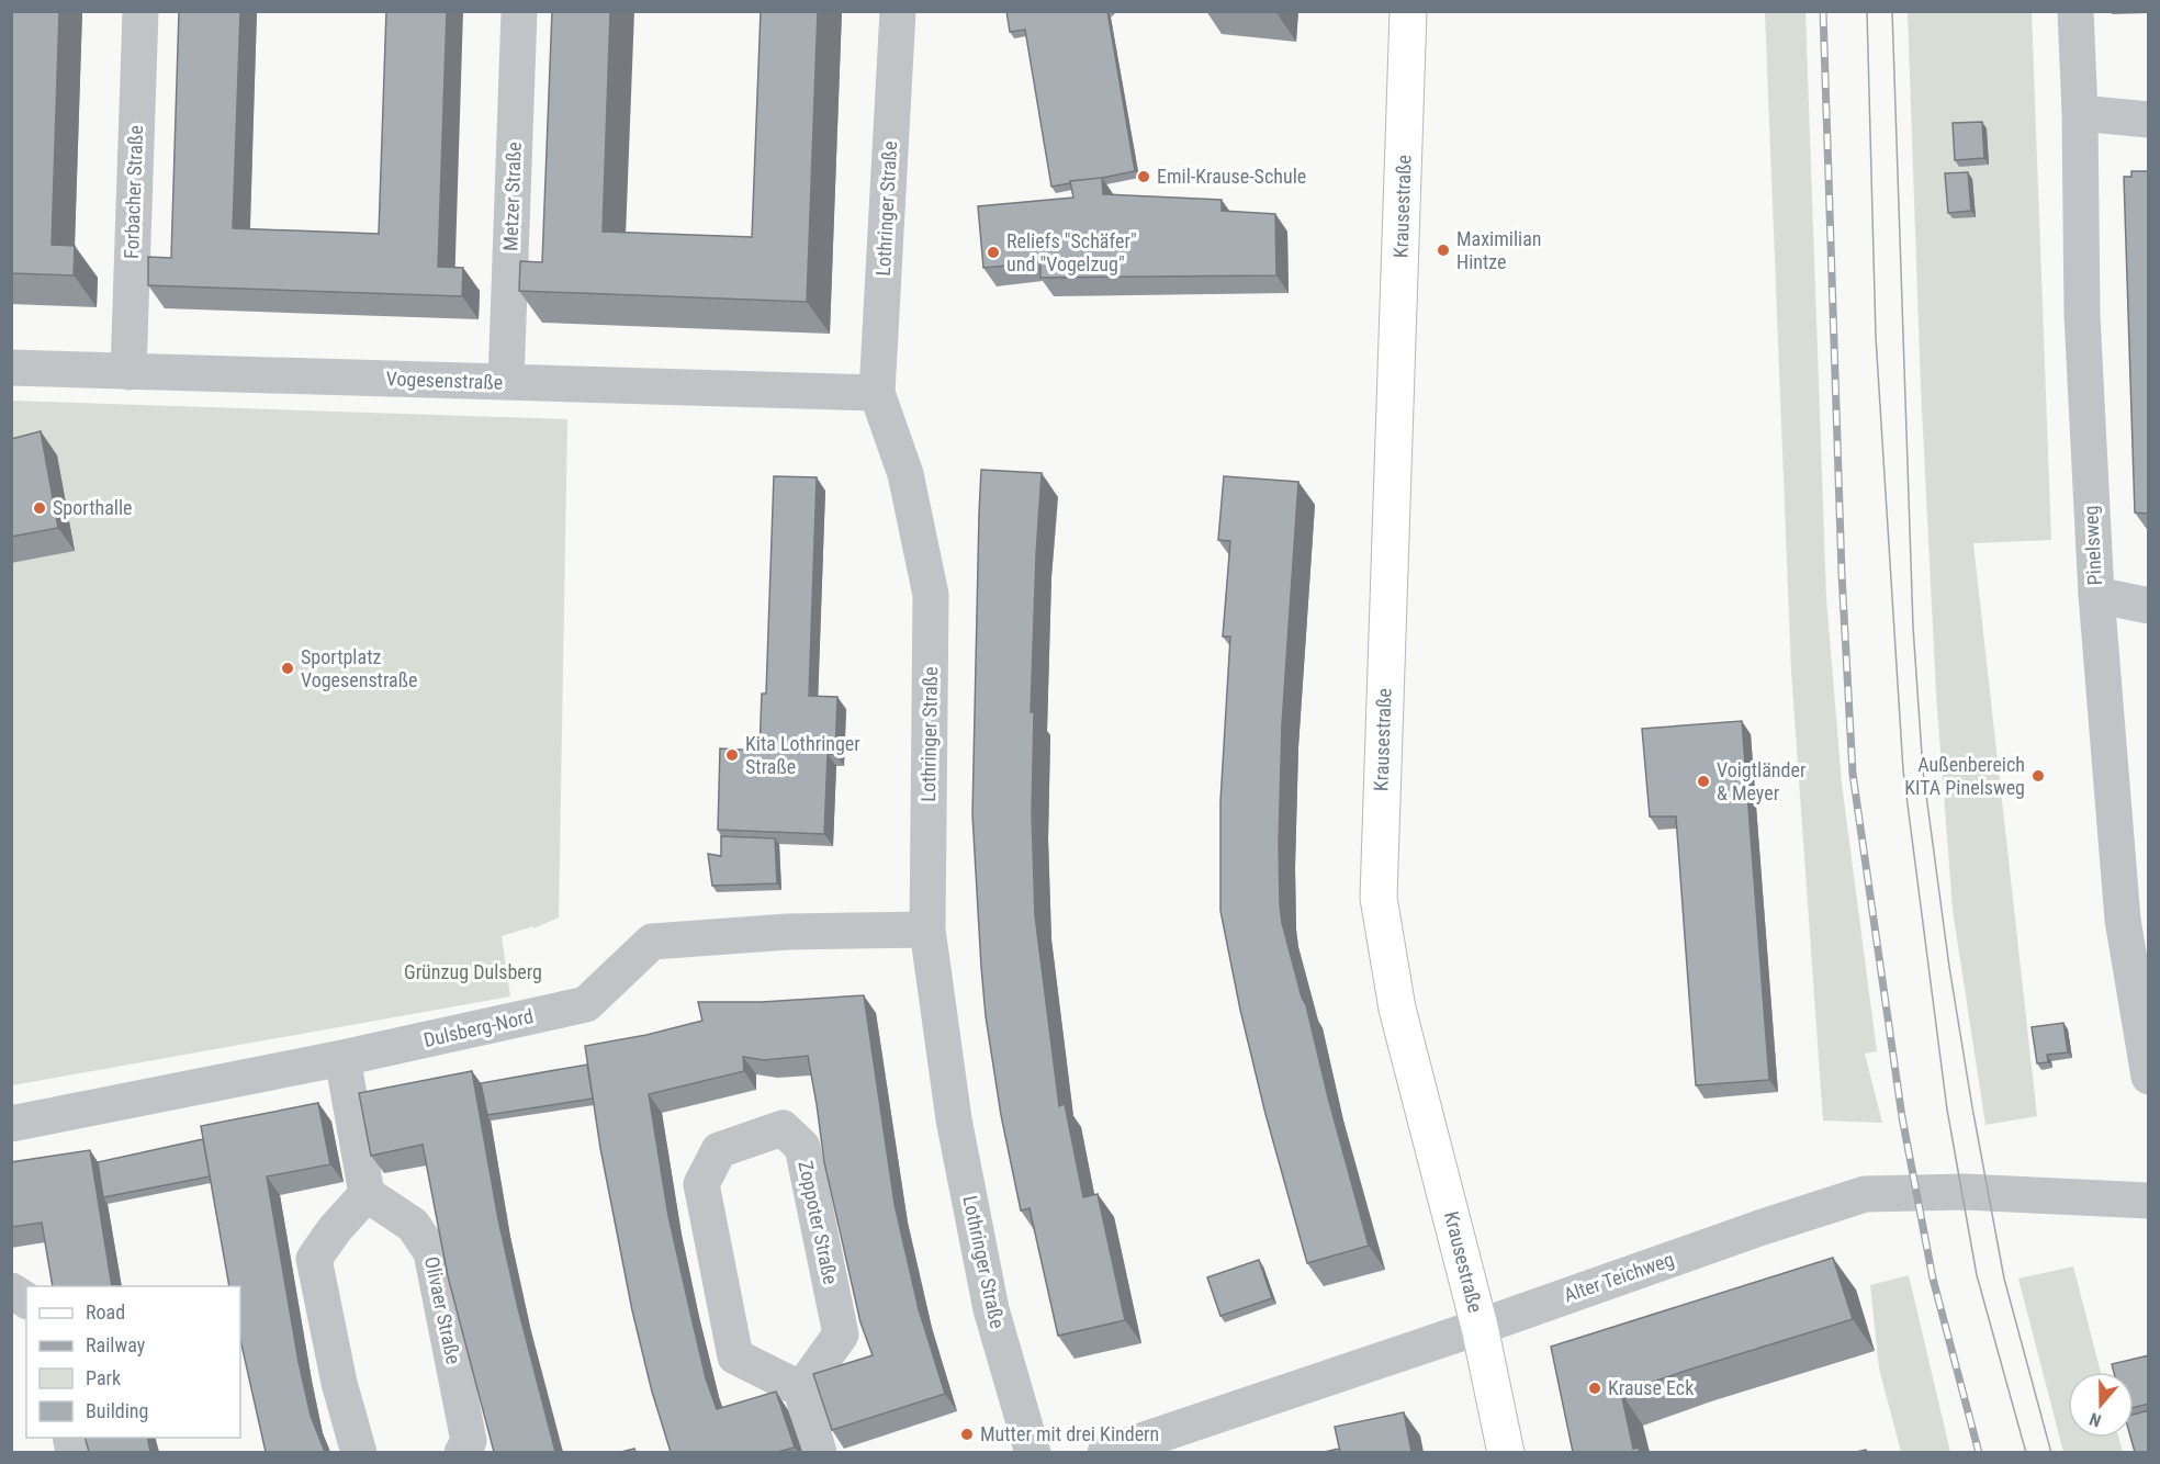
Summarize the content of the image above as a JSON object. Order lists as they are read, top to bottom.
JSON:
{
  "streets": {
    "main road": ["Krausestraße"],
    "street": [
      "Forbacher Straße",
      "Metzer Straße",
      "Lothringer Straße",
      "Vogesenstraße",
      "Pinelsweg",
      "Dulsberg-Nord",
      "Zoppoter Straße",
      "Alter Teichweg",
      "Olivaer Straße"
    ]
  },
  "crossings": [
    ["Forbacher Straße", "Vogesenstraße"],
    ["Metzer Straße", "Vogesenstraße"],
    ["Krausestraße", "Alter Teichweg"],
    ["Lothringer Straße", "Vogesenstraße"],
    ["Lothringer Straße", "Dulsberg-Nord"]
  ],
  "parks": ["Grünzug Dulsberg"],
  "places": [
    "Emil-Krause-Schule",
    "Maximilian Hintze",
    "Reliefs \"Schäfer\" und \"Vogelzug\"",
    "Sporthalle",
    "Sportplatz Vogesenstraße",
    "Kita Lothringer Straße",
    "Außenbereich KITA Pinelsweg",
    "Voigtländer & Meyer",
    "Krause Eck",
    "Mutter mit drei Kindern"
  ],
  "legend": [
    "Road",
    "Railway",
    "Park",
    "Building"
  ],
  "north": "bottom"
}
